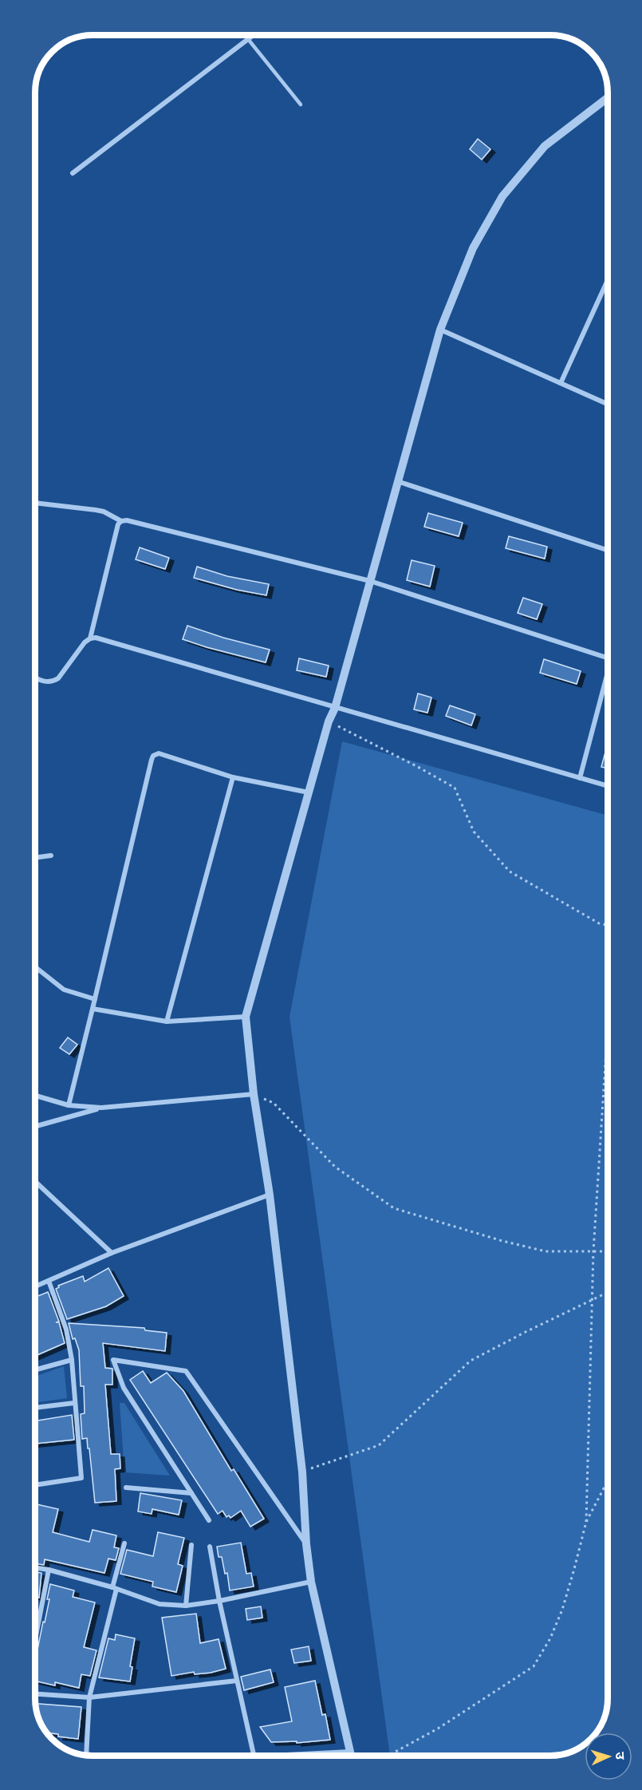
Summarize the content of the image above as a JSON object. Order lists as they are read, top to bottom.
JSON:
{
  "north": "right"
}
